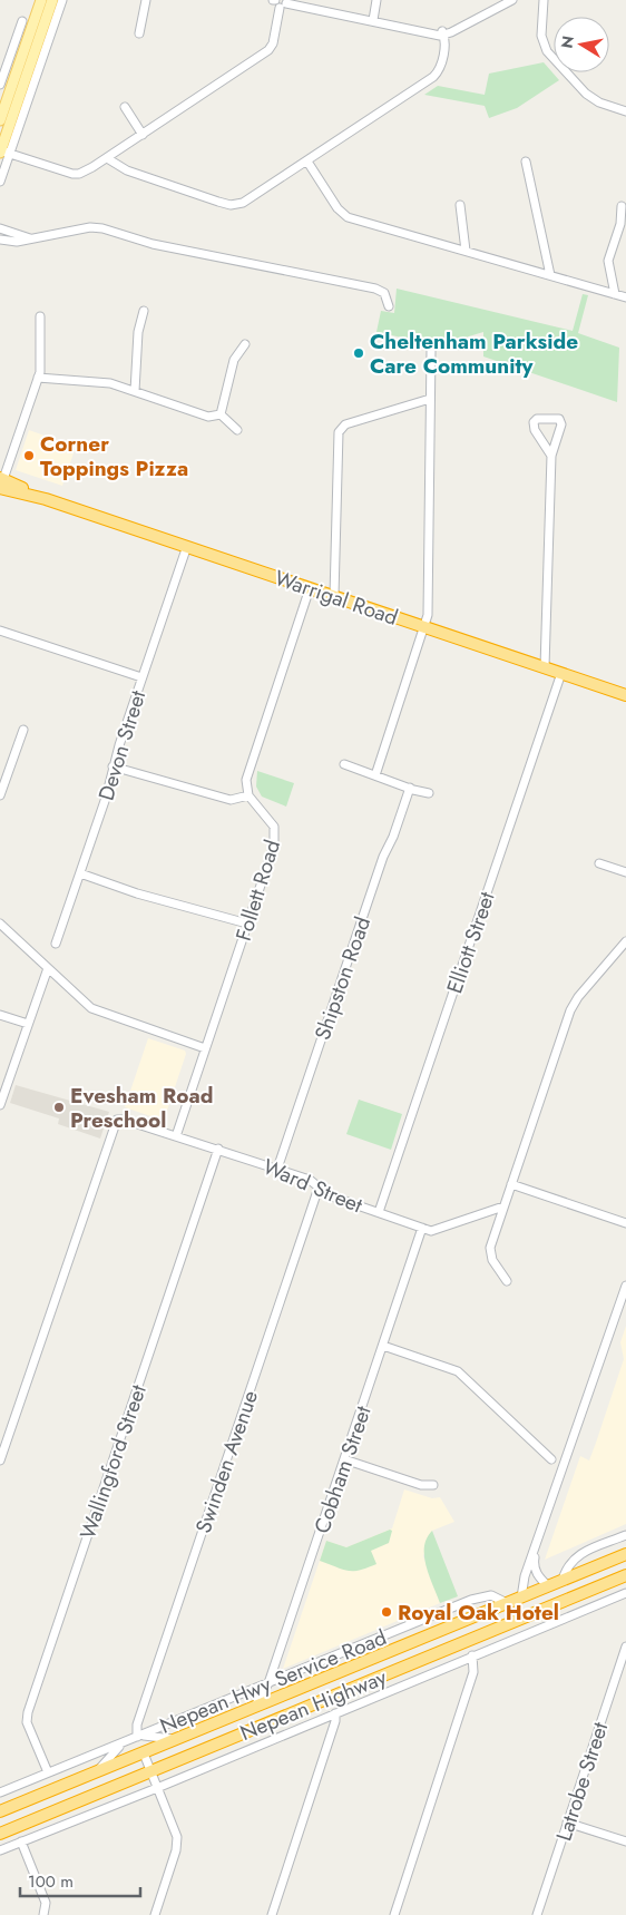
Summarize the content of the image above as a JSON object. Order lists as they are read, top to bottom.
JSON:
{
  "streets": {
    "highway": ["Warrigal Road", "Nepean Highway"],
    "street": [
      "Devon Street",
      "Follett Road",
      "Elliott Street",
      "Shipston Road",
      "Ward Street",
      "Wallingford Street",
      "Swinden Avenue",
      "Cobham Street",
      "Nepean Hwy Service Road",
      "Latrobe Street"
    ]
  },
  "crossings": [
    ["Warrigal Road", "Devon Street"],
    ["Warrigal Road", "Elliott Street"],
    ["Follett Road", "Ward Street"],
    ["Elliott Street", "Ward Street"],
    ["Shipston Road", "Ward Street"],
    ["Ward Street", "Wallingford Street"],
    ["Ward Street", "Swinden Avenue"],
    ["Ward Street", "Cobham Street"],
    ["Wallingford Street", "Nepean Hwy Service Road"],
    ["Swinden Avenue", "Nepean Hwy Service Road"],
    ["Cobham Street", "Nepean Hwy Service Road"],
    ["Cobham Street", "Nepean Highway"],
    ["Nepean Hwy Service Road", "Nepean Highway"]
  ],
  "places": [
    "Cheltenham Parkside Care Community",
    "Corner Toppings Pizza",
    "Evesham Road Preschool",
    "Royal Oak Hotel"
  ],
  "scale_bar": "100 m",
  "north": "left"
}
